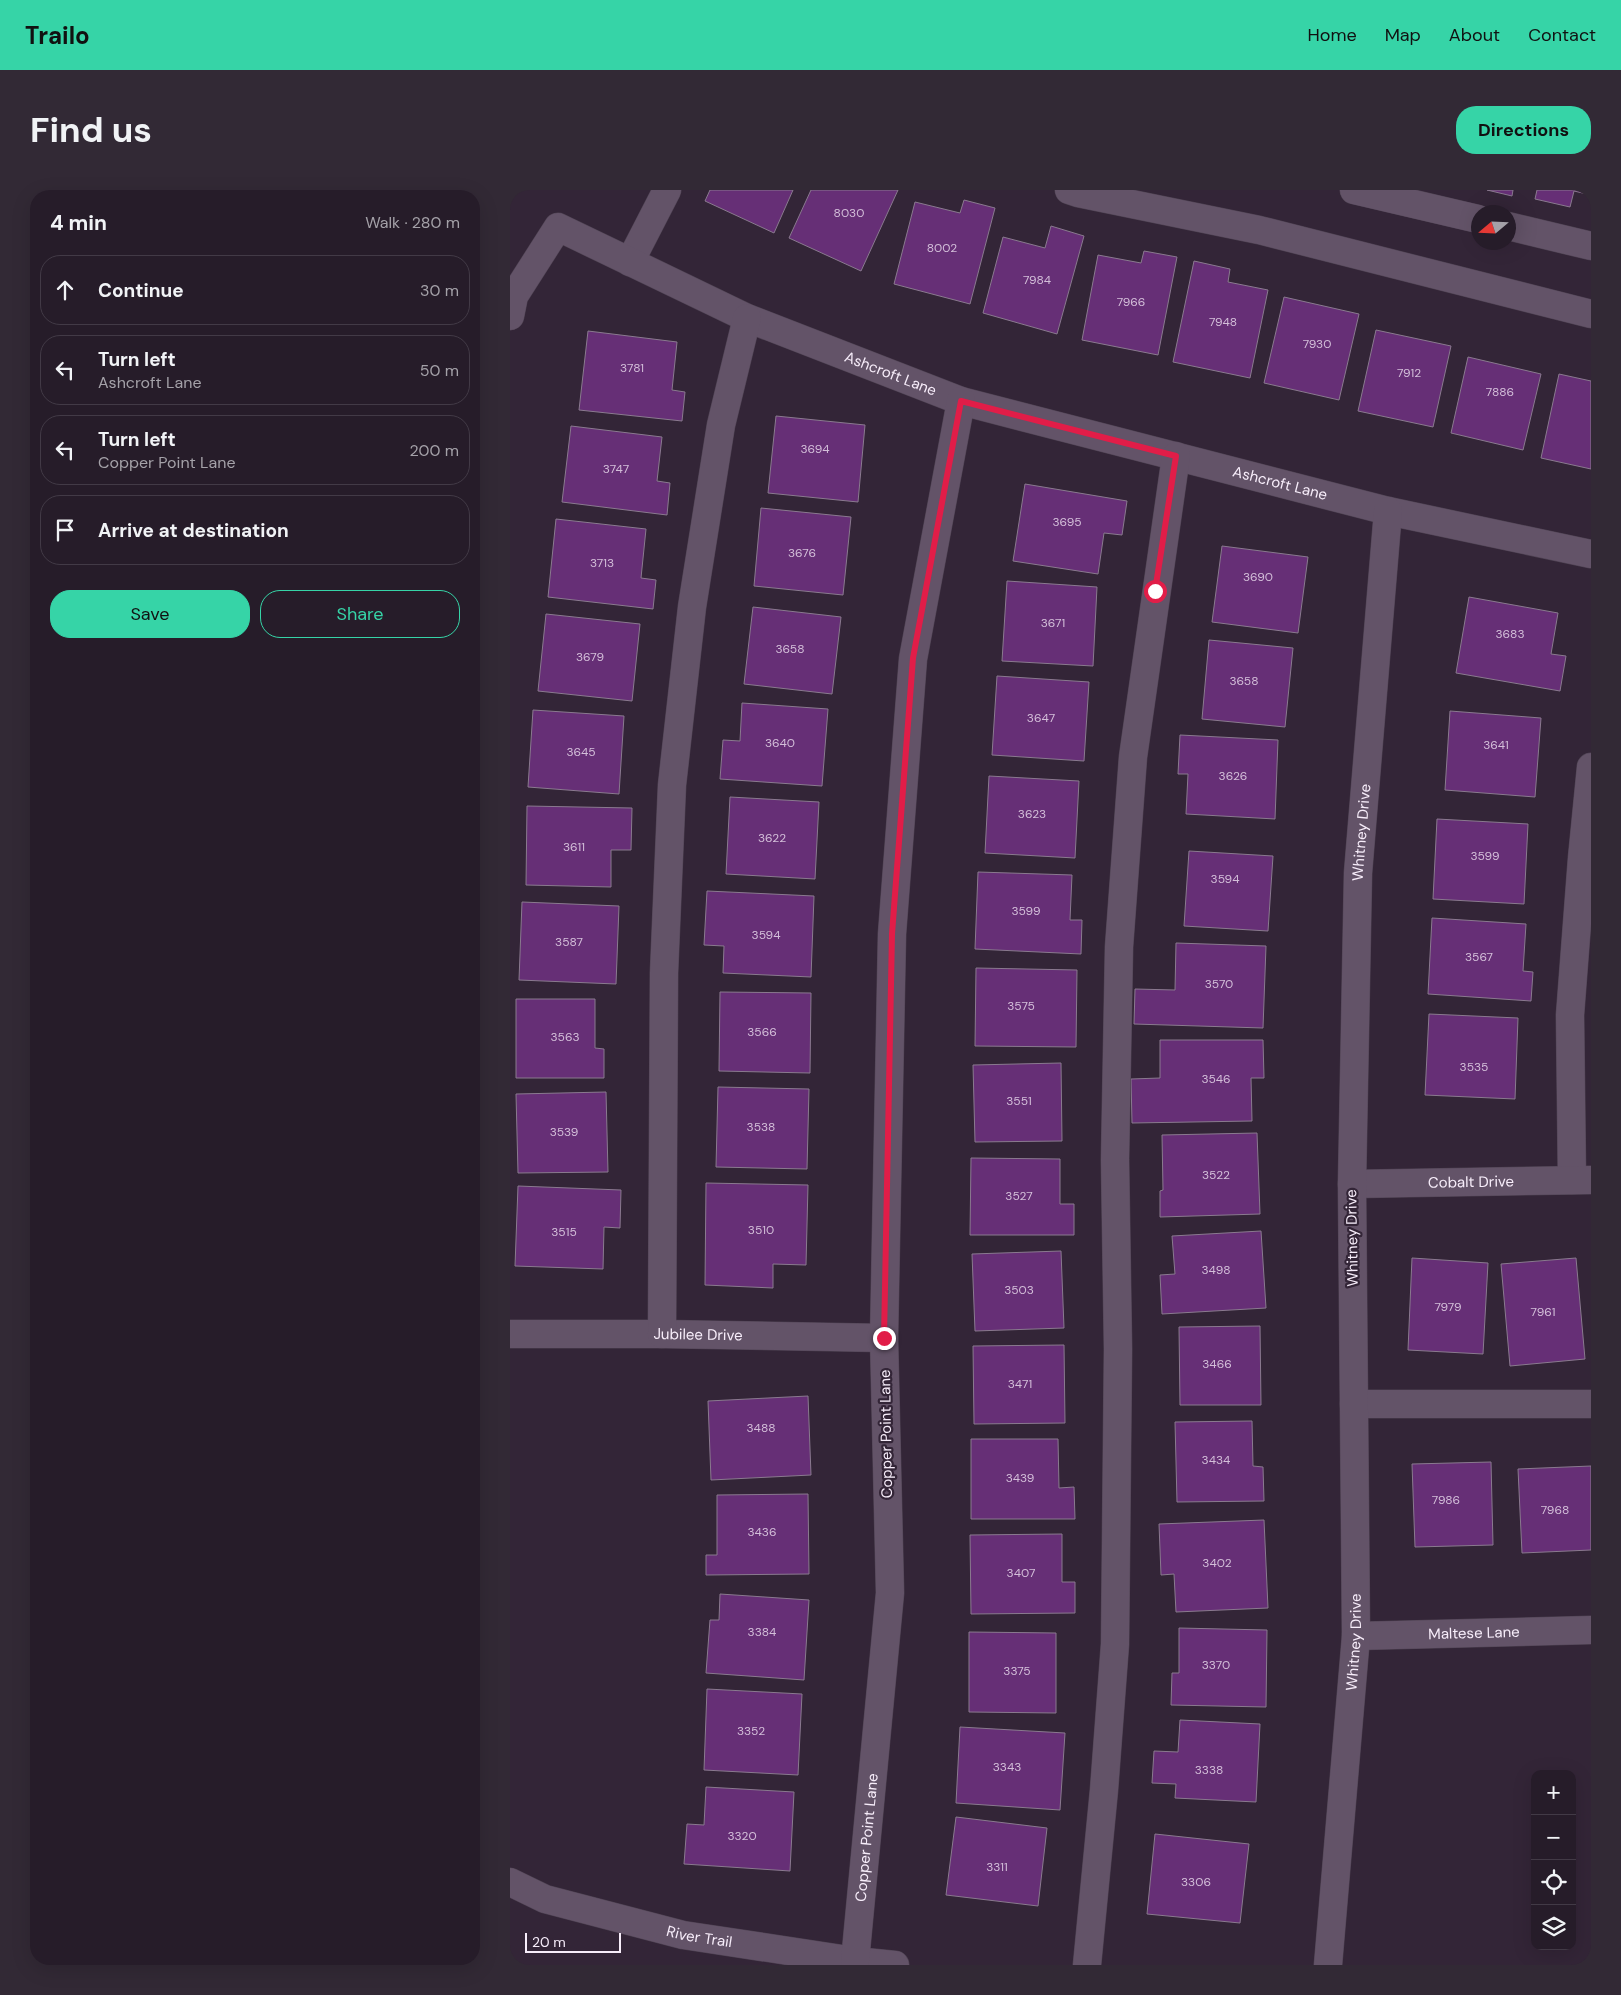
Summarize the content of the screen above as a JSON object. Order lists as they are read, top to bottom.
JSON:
{
  "streets": {
    "street": [
      "Ashcroft Lane",
      "Whitney Drive",
      "Cobalt Drive",
      "Jubilee Drive",
      "Copper Point Lane",
      "Maltese Lane",
      "River Trail"
    ]
  },
  "crossings": [
    ["Ashcroft Lane", "Whitney Drive"],
    ["Ashcroft Lane", "Copper Point Lane"],
    ["Whitney Drive", "Cobalt Drive"],
    ["Whitney Drive", "Maltese Lane"],
    ["Jubilee Drive", "Copper Point Lane"],
    ["Copper Point Lane", "River Trail"]
  ],
  "house_numbers": [
    "8030",
    "8002",
    "7984",
    "7966",
    "7948",
    "7930",
    "3781",
    "7912",
    "7886",
    "3694",
    "3747",
    "3695",
    "3676",
    "3713",
    "3690",
    "3671",
    "3683",
    "3658",
    "3679",
    "3658",
    "3647",
    "3640",
    "3641",
    "3645",
    "3626",
    "3623",
    "3622",
    "3611",
    "3599",
    "3594",
    "3599",
    "3594",
    "3587",
    "3567",
    "3570",
    "3575",
    "3566",
    "3563",
    "3535",
    "3546",
    "3551",
    "3538",
    "3539",
    "3522",
    "3527",
    "3510",
    "3515",
    "3498",
    "3503",
    "7979",
    "7961",
    "3466",
    "3471",
    "3488",
    "3434",
    "3439",
    "7986",
    "7968",
    "3436",
    "3402",
    "3407",
    "3384",
    "3370",
    "3375",
    "3352",
    "3343",
    "3338",
    "3320",
    "3311",
    "3306"
  ],
  "scale_bar": "20 m",
  "north": "left",
  "page": {
    "header": "Trailo",
    "nav": [
      "Home",
      "Map",
      "About",
      "Contact"
    ],
    "buttons": [
      "Directions",
      ["Save", "Share"]
    ],
    "title": "Find us",
    "heading": ["4 min", "Walk · 280 m"],
    "list": [
      ["Continue", "30 m"],
      ["Turn left", "Ashcroft Lane", "50 m"],
      ["Turn left", "Copper Point Lane", "200 m"],
      "Arrive at destination"
    ],
    "map_buttons": ["+", "−"],
    "scale": "20 m"
  }
}
